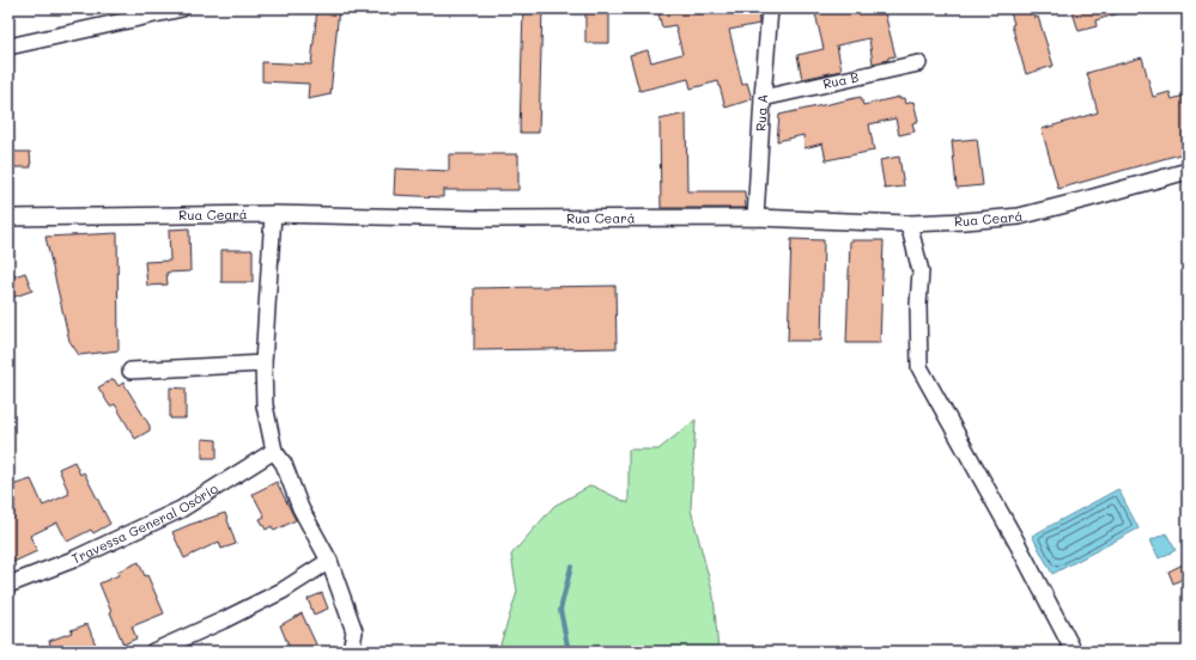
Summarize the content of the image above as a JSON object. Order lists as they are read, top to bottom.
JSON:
{
  "streets": {
    "street": [
      "Rua B",
      "Rua A",
      "Rua Ceará",
      "Travessa General Osório"
    ]
  },
  "crossings": [
    ["Rua B", "Rua A"],
    ["Rua A", "Rua Ceará"]
  ]
}
